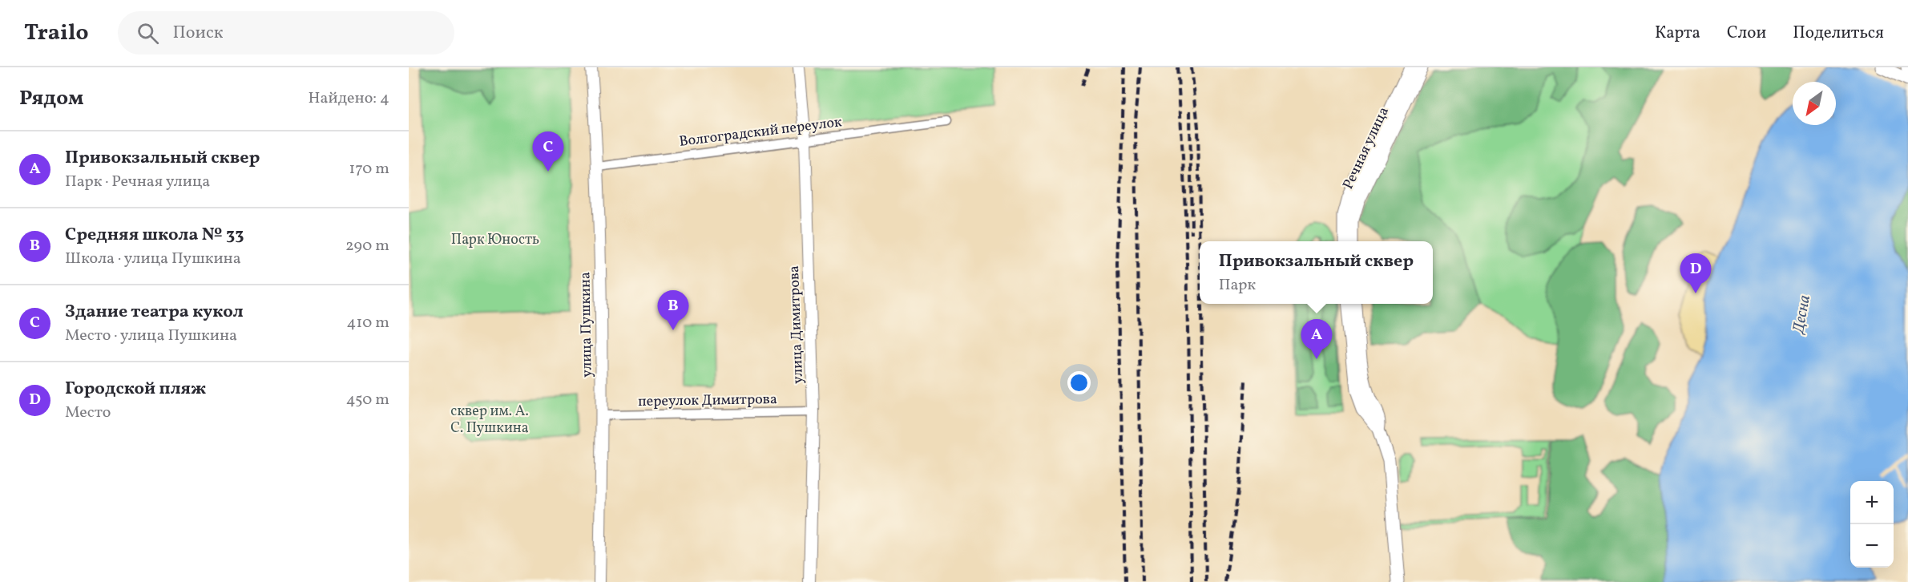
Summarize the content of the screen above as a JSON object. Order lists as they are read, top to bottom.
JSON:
{
  "streets": {
    "main road": ["Речная улица", "улица Пушкина", "улица Димитрова"],
    "street": ["Волгоградский переулок", "переулок Димитрова"]
  },
  "crossings": [
    ["Волгоградский переулок", "улица Пушкина"],
    ["Волгоградский переулок", "улица Димитрова"],
    ["улица Пушкина", "переулок Димитрова"],
    ["улица Димитрова", "переулок Димитрова"]
  ],
  "water": ["Десна"],
  "parks": ["Парк Юность", "сквер им. А. С. Пушкина"],
  "north": "bottom left",
  "page": {
    "header": "Trailo",
    "search": "Поиск",
    "nav": ["Карта", "Слои", "Поделиться"],
    "heading": ["Рядом", "Найдено: 4"],
    "list": [
      {
        "mark": "A",
        "name": "Привокзальный сквер",
        "note": "Парк · Речная улица",
        "value": "170 m"
      },
      {
        "mark": "B",
        "name": "Средняя школа № 33",
        "note": "Школа · улица Пушкина",
        "value": "290 m"
      },
      {
        "mark": "C",
        "name": "Здание театра кукол",
        "note": "Место · улица Пушкина",
        "value": "410 m"
      },
      {
        "mark": "D",
        "name": "Городской пляж",
        "note": "Место",
        "value": "450 m"
      }
    ],
    "pins": [
      "C",
      "D",
      "B",
      "A"
    ],
    "popup": ["Привокзальный сквер", "Парк"],
    "map_buttons": ["+", "−"]
  }
}
